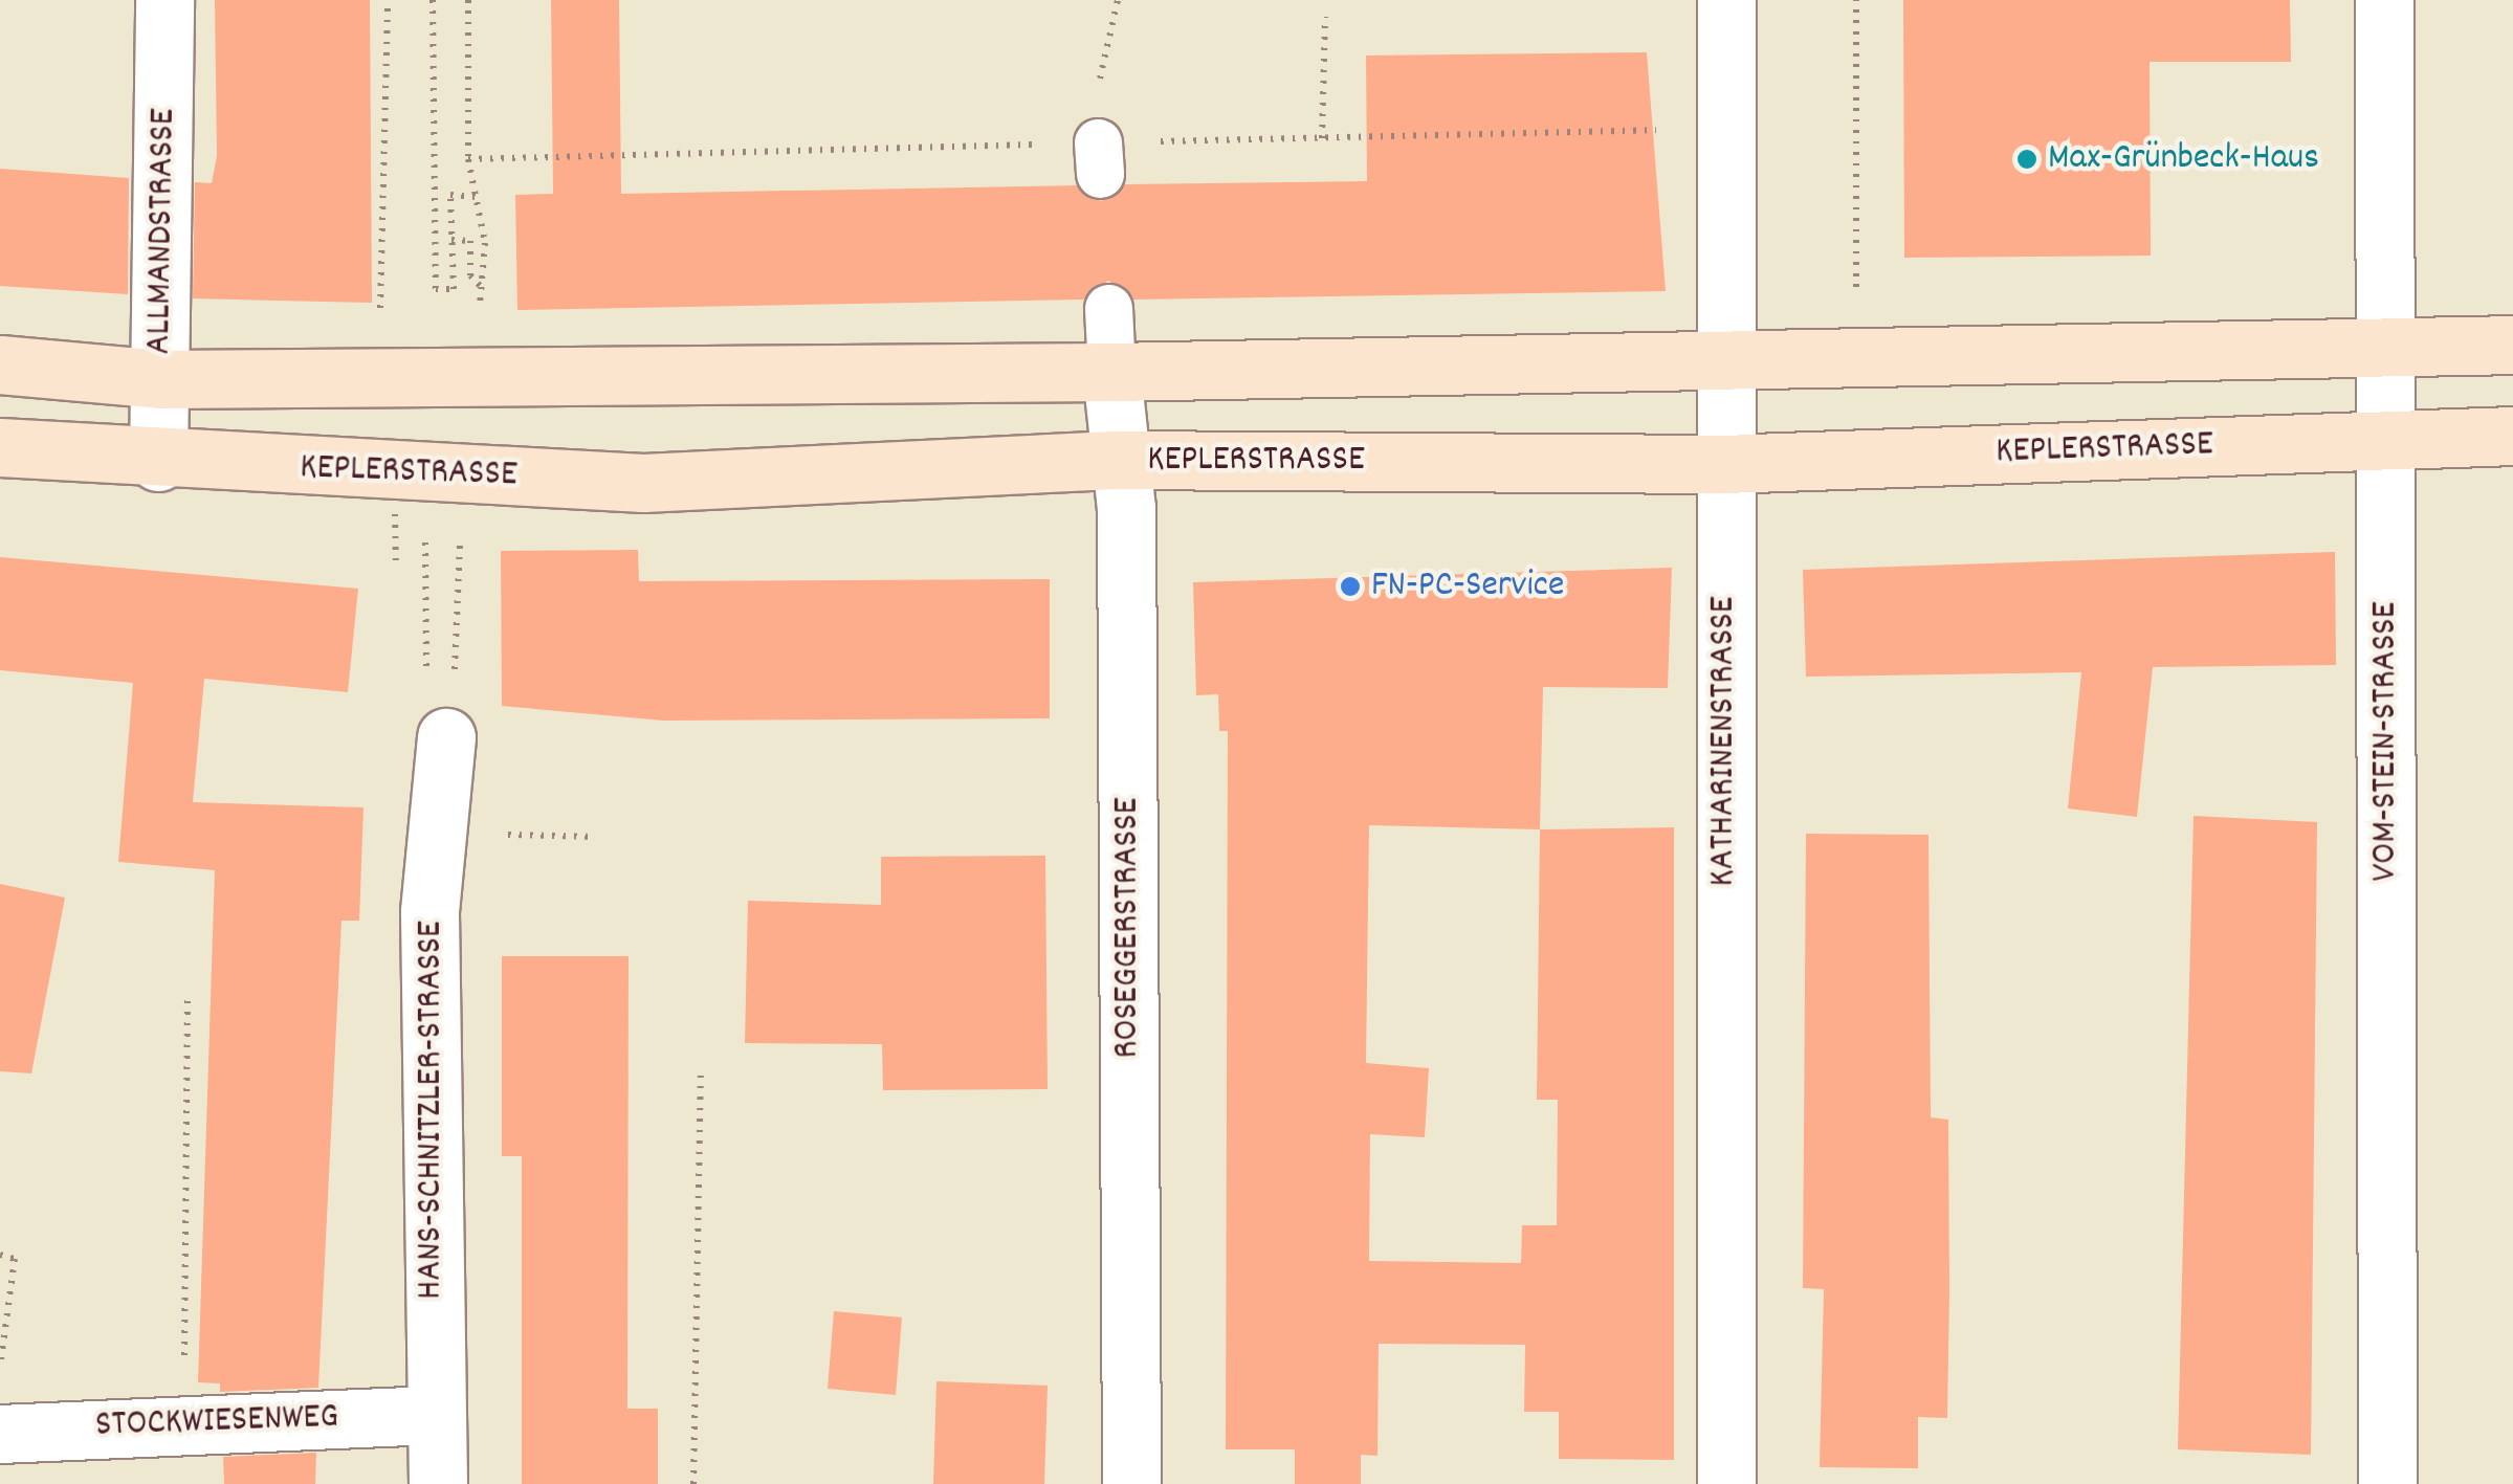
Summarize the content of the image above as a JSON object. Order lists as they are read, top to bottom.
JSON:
{
  "streets": {
    "street": [
      "ALLMANDSTRASSE",
      "KEPLERSTRASSE",
      "KATHARINENSTRASSE",
      "VOM-STEIN-STRASSE",
      "ROSEGGERSTRASSE",
      "HANS-SCHNITZLER-STRASSE",
      "STOCKWIESENWEG"
    ]
  },
  "crossings": [
    ["ALLMANDSTRASSE", "KEPLERSTRASSE"],
    ["KEPLERSTRASSE", "KATHARINENSTRASSE"],
    ["KEPLERSTRASSE", "VOM-STEIN-STRASSE"],
    ["KEPLERSTRASSE", "ROSEGGERSTRASSE"],
    ["HANS-SCHNITZLER-STRASSE", "STOCKWIESENWEG"]
  ],
  "places": ["Max-Grünbeck-Haus", "FN-PC-Service"]
}
